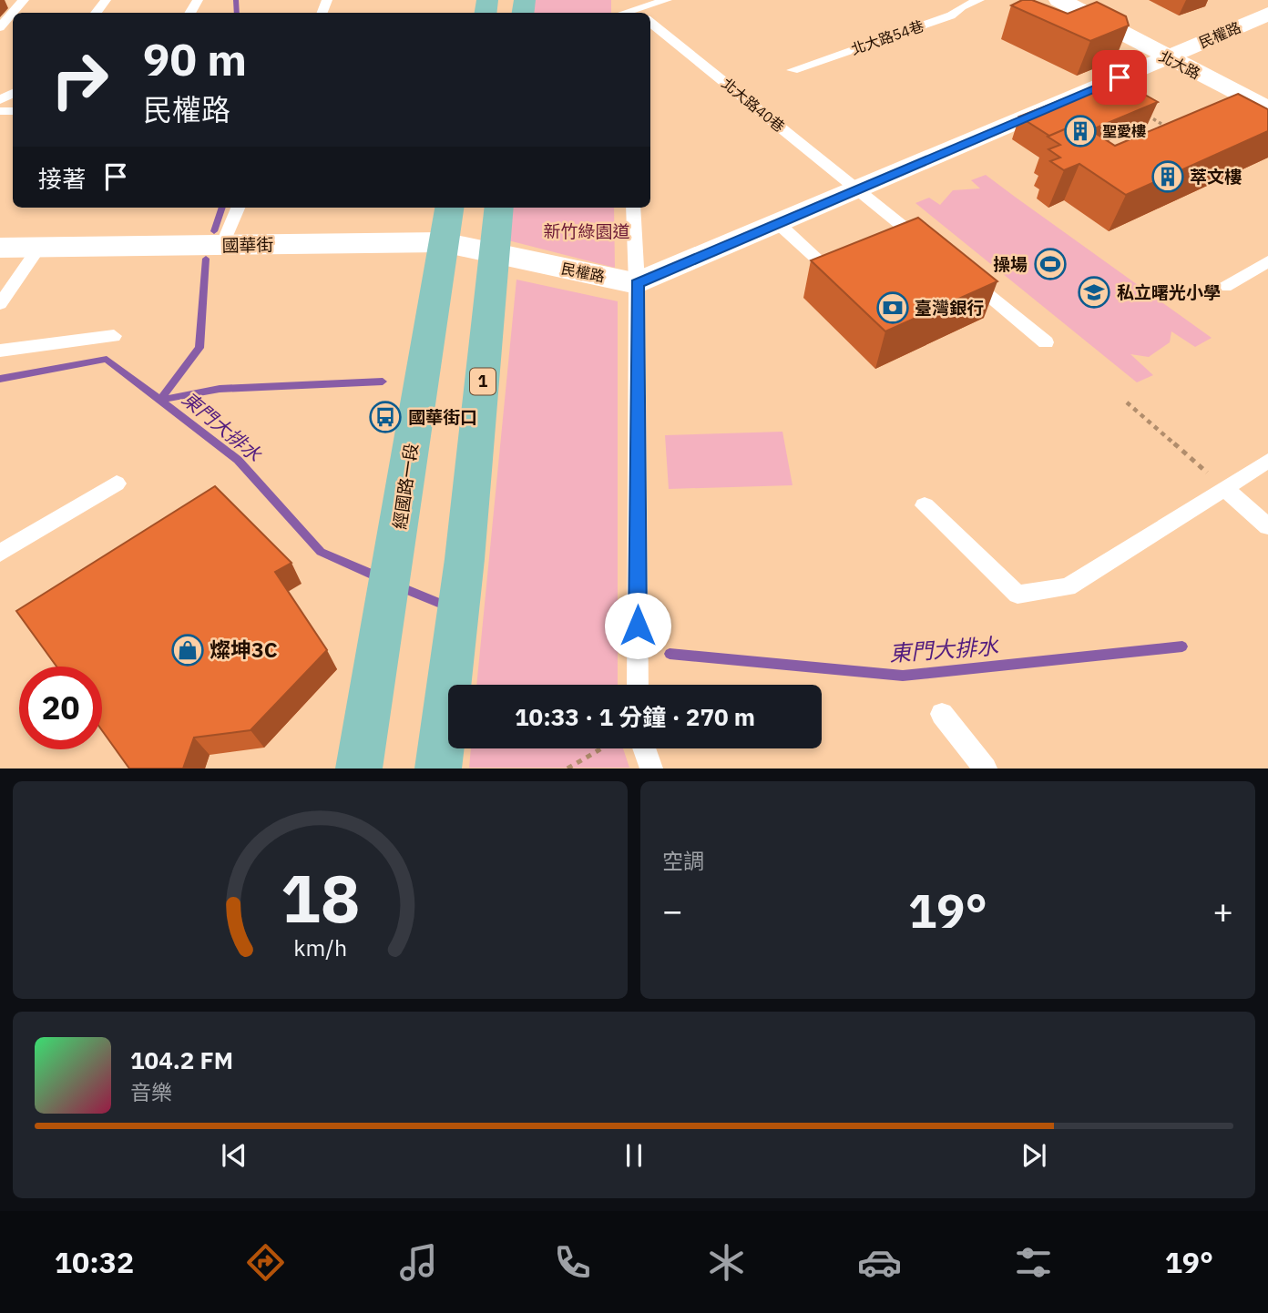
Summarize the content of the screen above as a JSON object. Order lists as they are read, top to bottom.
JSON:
{
  "streets": {
    "main road": ["1", "經國路一段"],
    "street": ["民權路", "北大路", "國華街"],
    "lane": ["北大路54巷", "北大路40巷"]
  },
  "crossings": [
    ["民權路", "北大路"],
    ["民權路", "北大路40巷"],
    ["民權路", "國華街"],
    ["民權路", "1"],
    ["國華街", "1"],
    ["國華街", "經國路一段"]
  ],
  "water": ["東門大排水"],
  "parks": ["新竹綠園道"],
  "places": {
    "building": ["聖愛樓", "萃文樓"],
    "sports": ["操場"],
    "school or university": ["私立曙光小學"],
    "bank": ["臺灣銀行"],
    "bus stop": ["國華街口"],
    "shop": ["燦坤3C"]
  },
  "page": {
    "turn": ["90 m", "民權路"],
    "then": "接著",
    "limit": "20",
    "trip": "10:33 · 1 分鐘 · 270 m",
    "tile": "空調",
    "heat": ["−", "19°", "+"],
    "song": ["104.2 FM", "音樂"],
    "tabs": ["10:32", "19°"],
    "gauge": ["18", "km/h"]
  }
}
